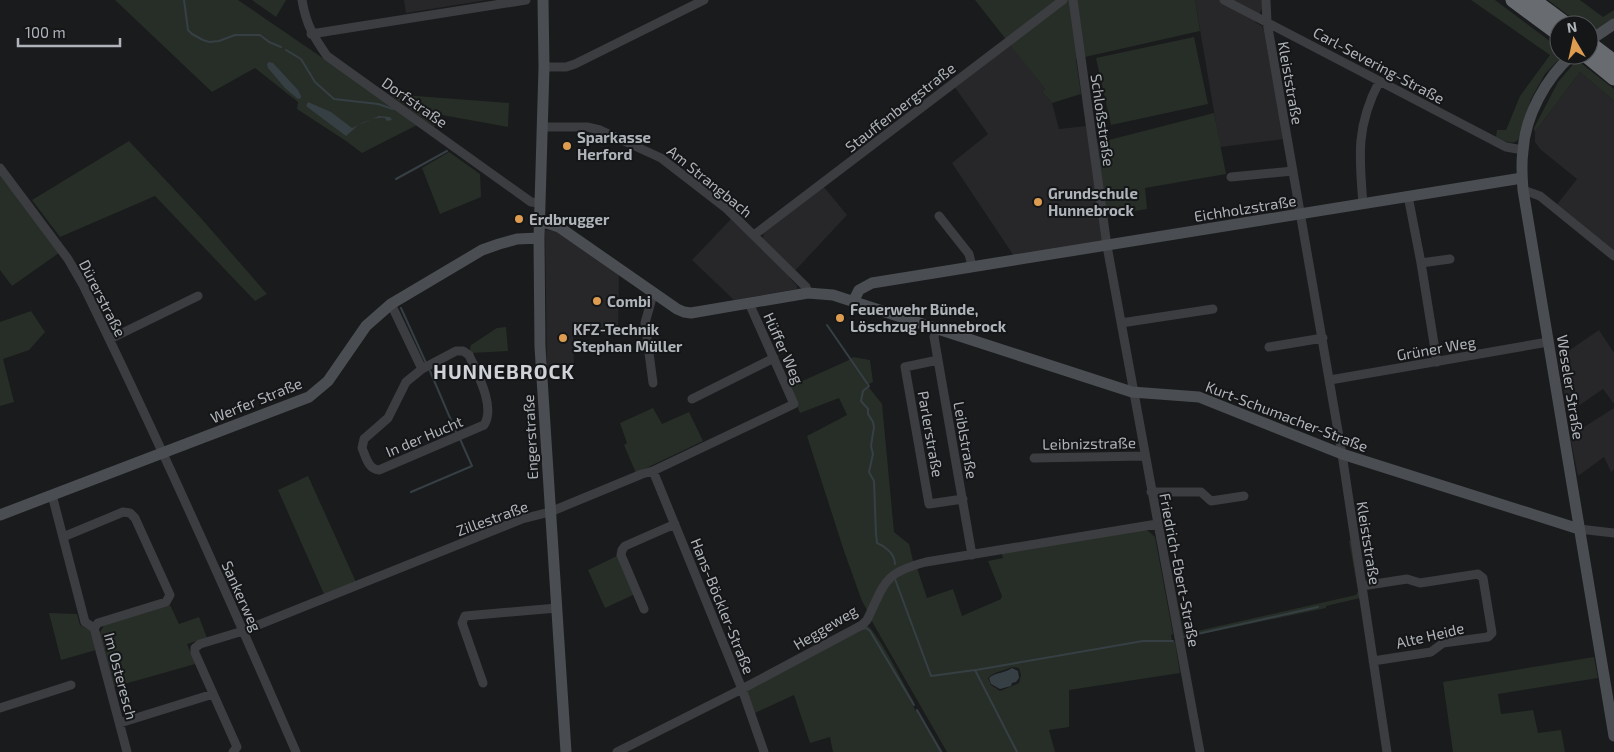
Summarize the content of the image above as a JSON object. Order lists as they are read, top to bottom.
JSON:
{
  "streets": {
    "street": [
      "Carl-Severing-Straße",
      "Kleiststraße",
      "Dorfstraße",
      "Stauffenbergstraße",
      "Schloßstraße",
      "Am Strangbach",
      "Eichholzstraße",
      "Dürerstraße",
      "Hüffer Weg",
      "Grüner Weg",
      "Weseler Straße",
      "Werfer Straße",
      "Kurt-Schumacher-Straße",
      "Parlerstraße",
      "In der Hucht",
      "Engerstraße",
      "Leiblstraße",
      "Leibnizstraße",
      "Zillestraße",
      "Friedrich-Ebert-Straße",
      "Sankerweg",
      "Hans-Böckler-Straße",
      "Heggeweg",
      "Alte Heide",
      "Im Osteresch"
    ]
  },
  "crossings": [
    ["Carl-Severing-Straße", "Kleiststraße"],
    ["Carl-Severing-Straße", "Weseler Straße"],
    ["Kleiststraße", "Eichholzstraße"],
    ["Kleiststraße", "Grüner Weg"],
    ["Kleiststraße", "Kurt-Schumacher-Straße"],
    ["Kleiststraße", "Alte Heide"],
    ["Dorfstraße", "Engerstraße"],
    ["Stauffenbergstraße", "Am Strangbach"],
    ["Schloßstraße", "Eichholzstraße"],
    ["Schloßstraße", "Kurt-Schumacher-Straße"],
    ["Schloßstraße", "Friedrich-Ebert-Straße"],
    ["Am Strangbach", "Kurt-Schumacher-Straße"],
    ["Am Strangbach", "Engerstraße"],
    ["Eichholzstraße", "Weseler Straße"],
    ["Eichholzstraße", "Kurt-Schumacher-Straße"],
    ["Dürerstraße", "Werfer Straße"],
    ["Dürerstraße", "Sankerweg"],
    ["Hüffer Weg", "Kurt-Schumacher-Straße"],
    ["Hüffer Weg", "Zillestraße"],
    ["Grüner Weg", "Weseler Straße"],
    ["Weseler Straße", "Kurt-Schumacher-Straße"],
    ["Werfer Straße", "Engerstraße"],
    ["Werfer Straße", "Sankerweg"],
    ["Werfer Straße", "Im Osteresch"],
    ["Kurt-Schumacher-Straße", "Engerstraße"],
    ["Kurt-Schumacher-Straße", "Leiblstraße"],
    ["Kurt-Schumacher-Straße", "Friedrich-Ebert-Straße"],
    ["Parlerstraße", "Leiblstraße"],
    ["Engerstraße", "Zillestraße"],
    ["Leiblstraße", "Heggeweg"],
    ["Leibnizstraße", "Friedrich-Ebert-Straße"],
    ["Zillestraße", "Sankerweg"],
    ["Zillestraße", "Hans-Böckler-Straße"],
    ["Friedrich-Ebert-Straße", "Heggeweg"],
    ["Hans-Böckler-Straße", "Heggeweg"]
  ],
  "districts": ["HUNNEBROCK"],
  "places": [
    "Sparkasse Herford",
    "Grundschule Hunnebrock",
    "Erdbrugger",
    "Combi",
    "Feuerwehr Bünde, Löschzug Hunnebrock",
    "KFZ-Technik Stephan Müller"
  ],
  "scale_bar": "100 m",
  "north": "top"
}
